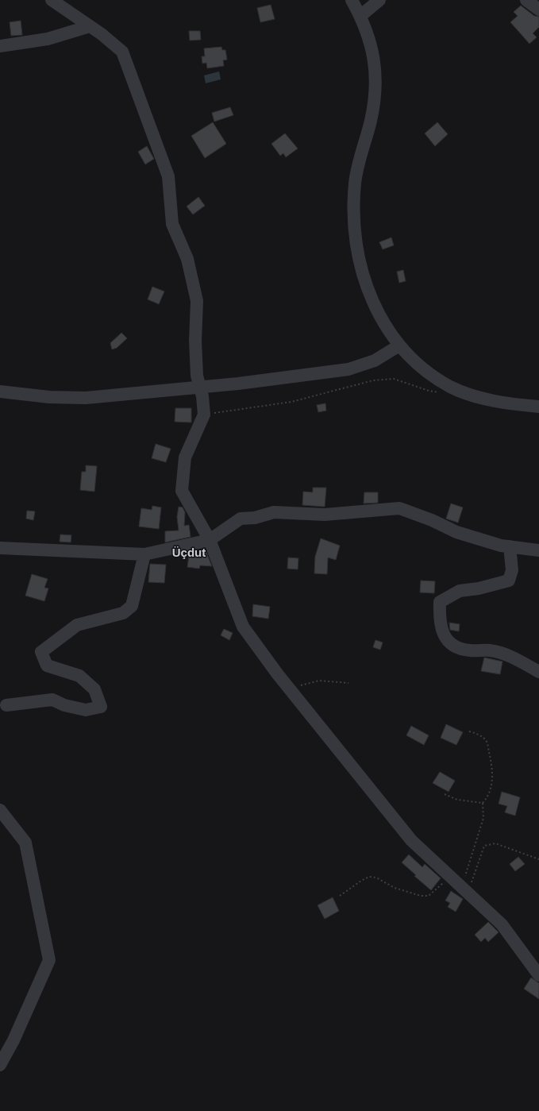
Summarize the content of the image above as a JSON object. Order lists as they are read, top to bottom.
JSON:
{
  "districts": ["Üçdut"]
}
